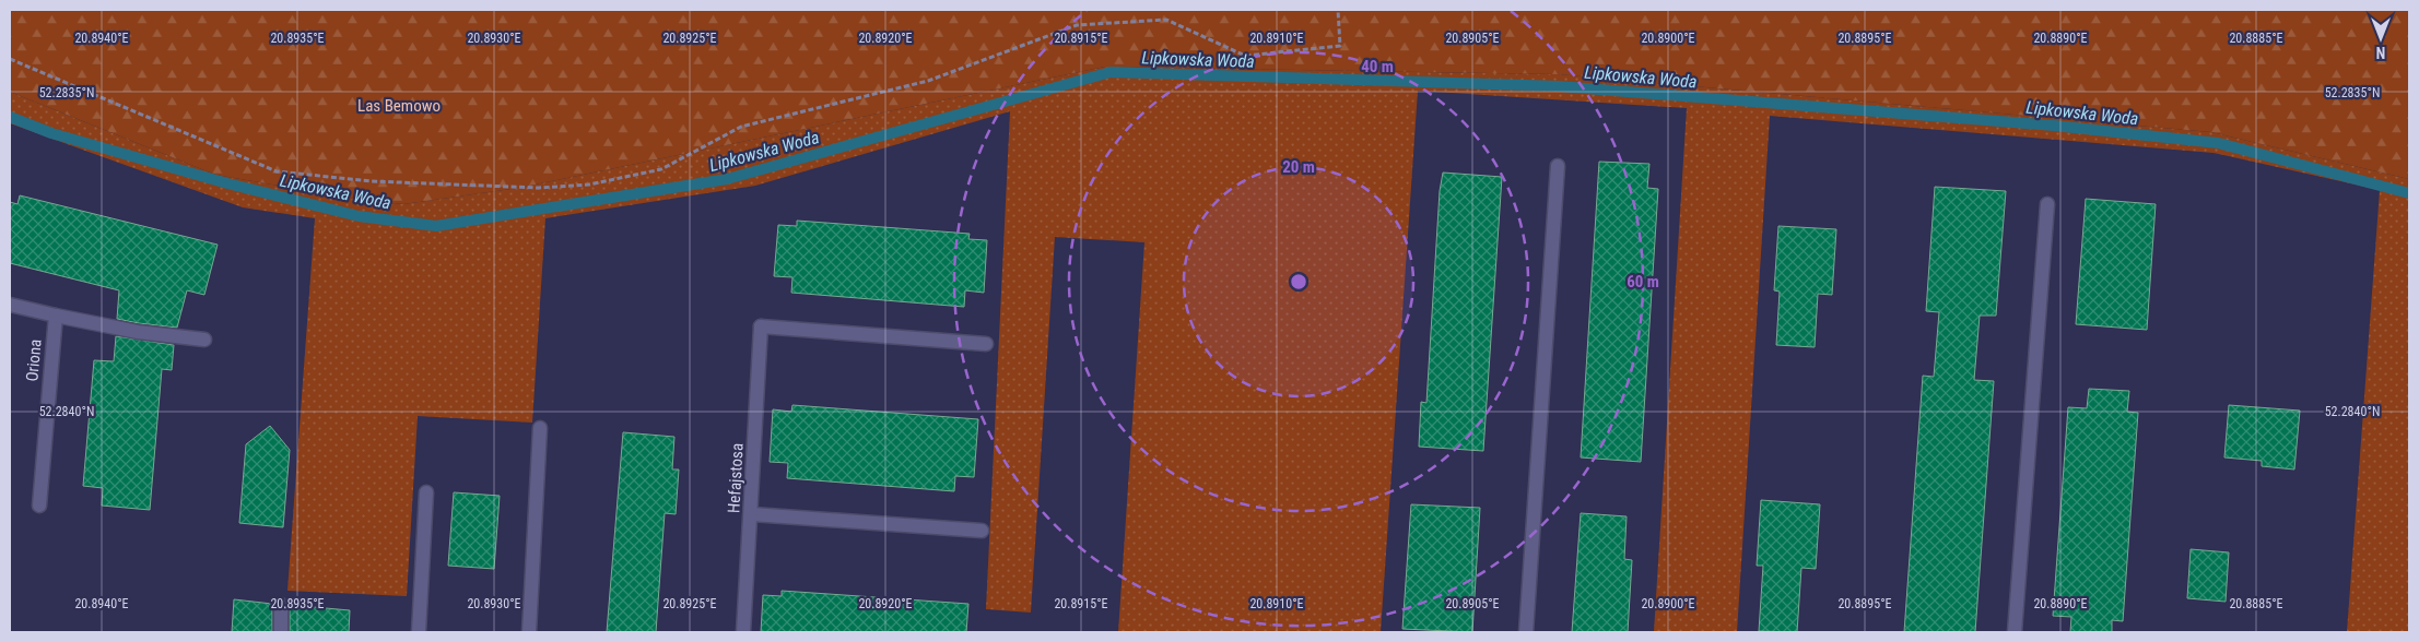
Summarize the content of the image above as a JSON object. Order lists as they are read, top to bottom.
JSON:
{
  "streets": {
    "street": ["Oriona", "Hefajstosa"]
  },
  "water": ["Lipkowska Woda"],
  "parks": ["Las Bemowo"],
  "north": "bottom",
  "coordinates": [
    "20.8940°E",
    "20.8935°E",
    "20.8930°E",
    "20.8925°E",
    "20.8920°E",
    "20.8915°E",
    "20.8910°E",
    "20.8905°E",
    "20.8900°E",
    "20.8895°E",
    "20.8890°E",
    "20.8885°E",
    "52.2835°N",
    "52.2840°N"
  ],
  "rings": ["40 m", "20 m", "60 m"]
}
